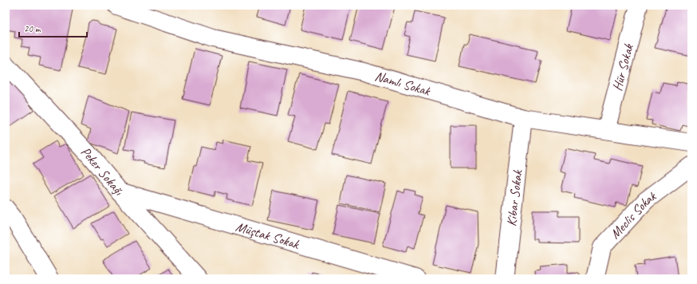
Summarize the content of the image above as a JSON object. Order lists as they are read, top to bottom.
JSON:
{
  "streets": {
    "street": [
      "Hür Sokak",
      "Namlı Sokak",
      "Peker Sokağı",
      "Kibar Sokak",
      "Meclis Sokak",
      "Müştak Sokak"
    ]
  },
  "crossings": [
    ["Hür Sokak", "Namlı Sokak"],
    ["Namlı Sokak", "Kibar Sokak"],
    ["Peker Sokağı", "Müştak Sokak"]
  ],
  "scale_bar": "20 m"
}
